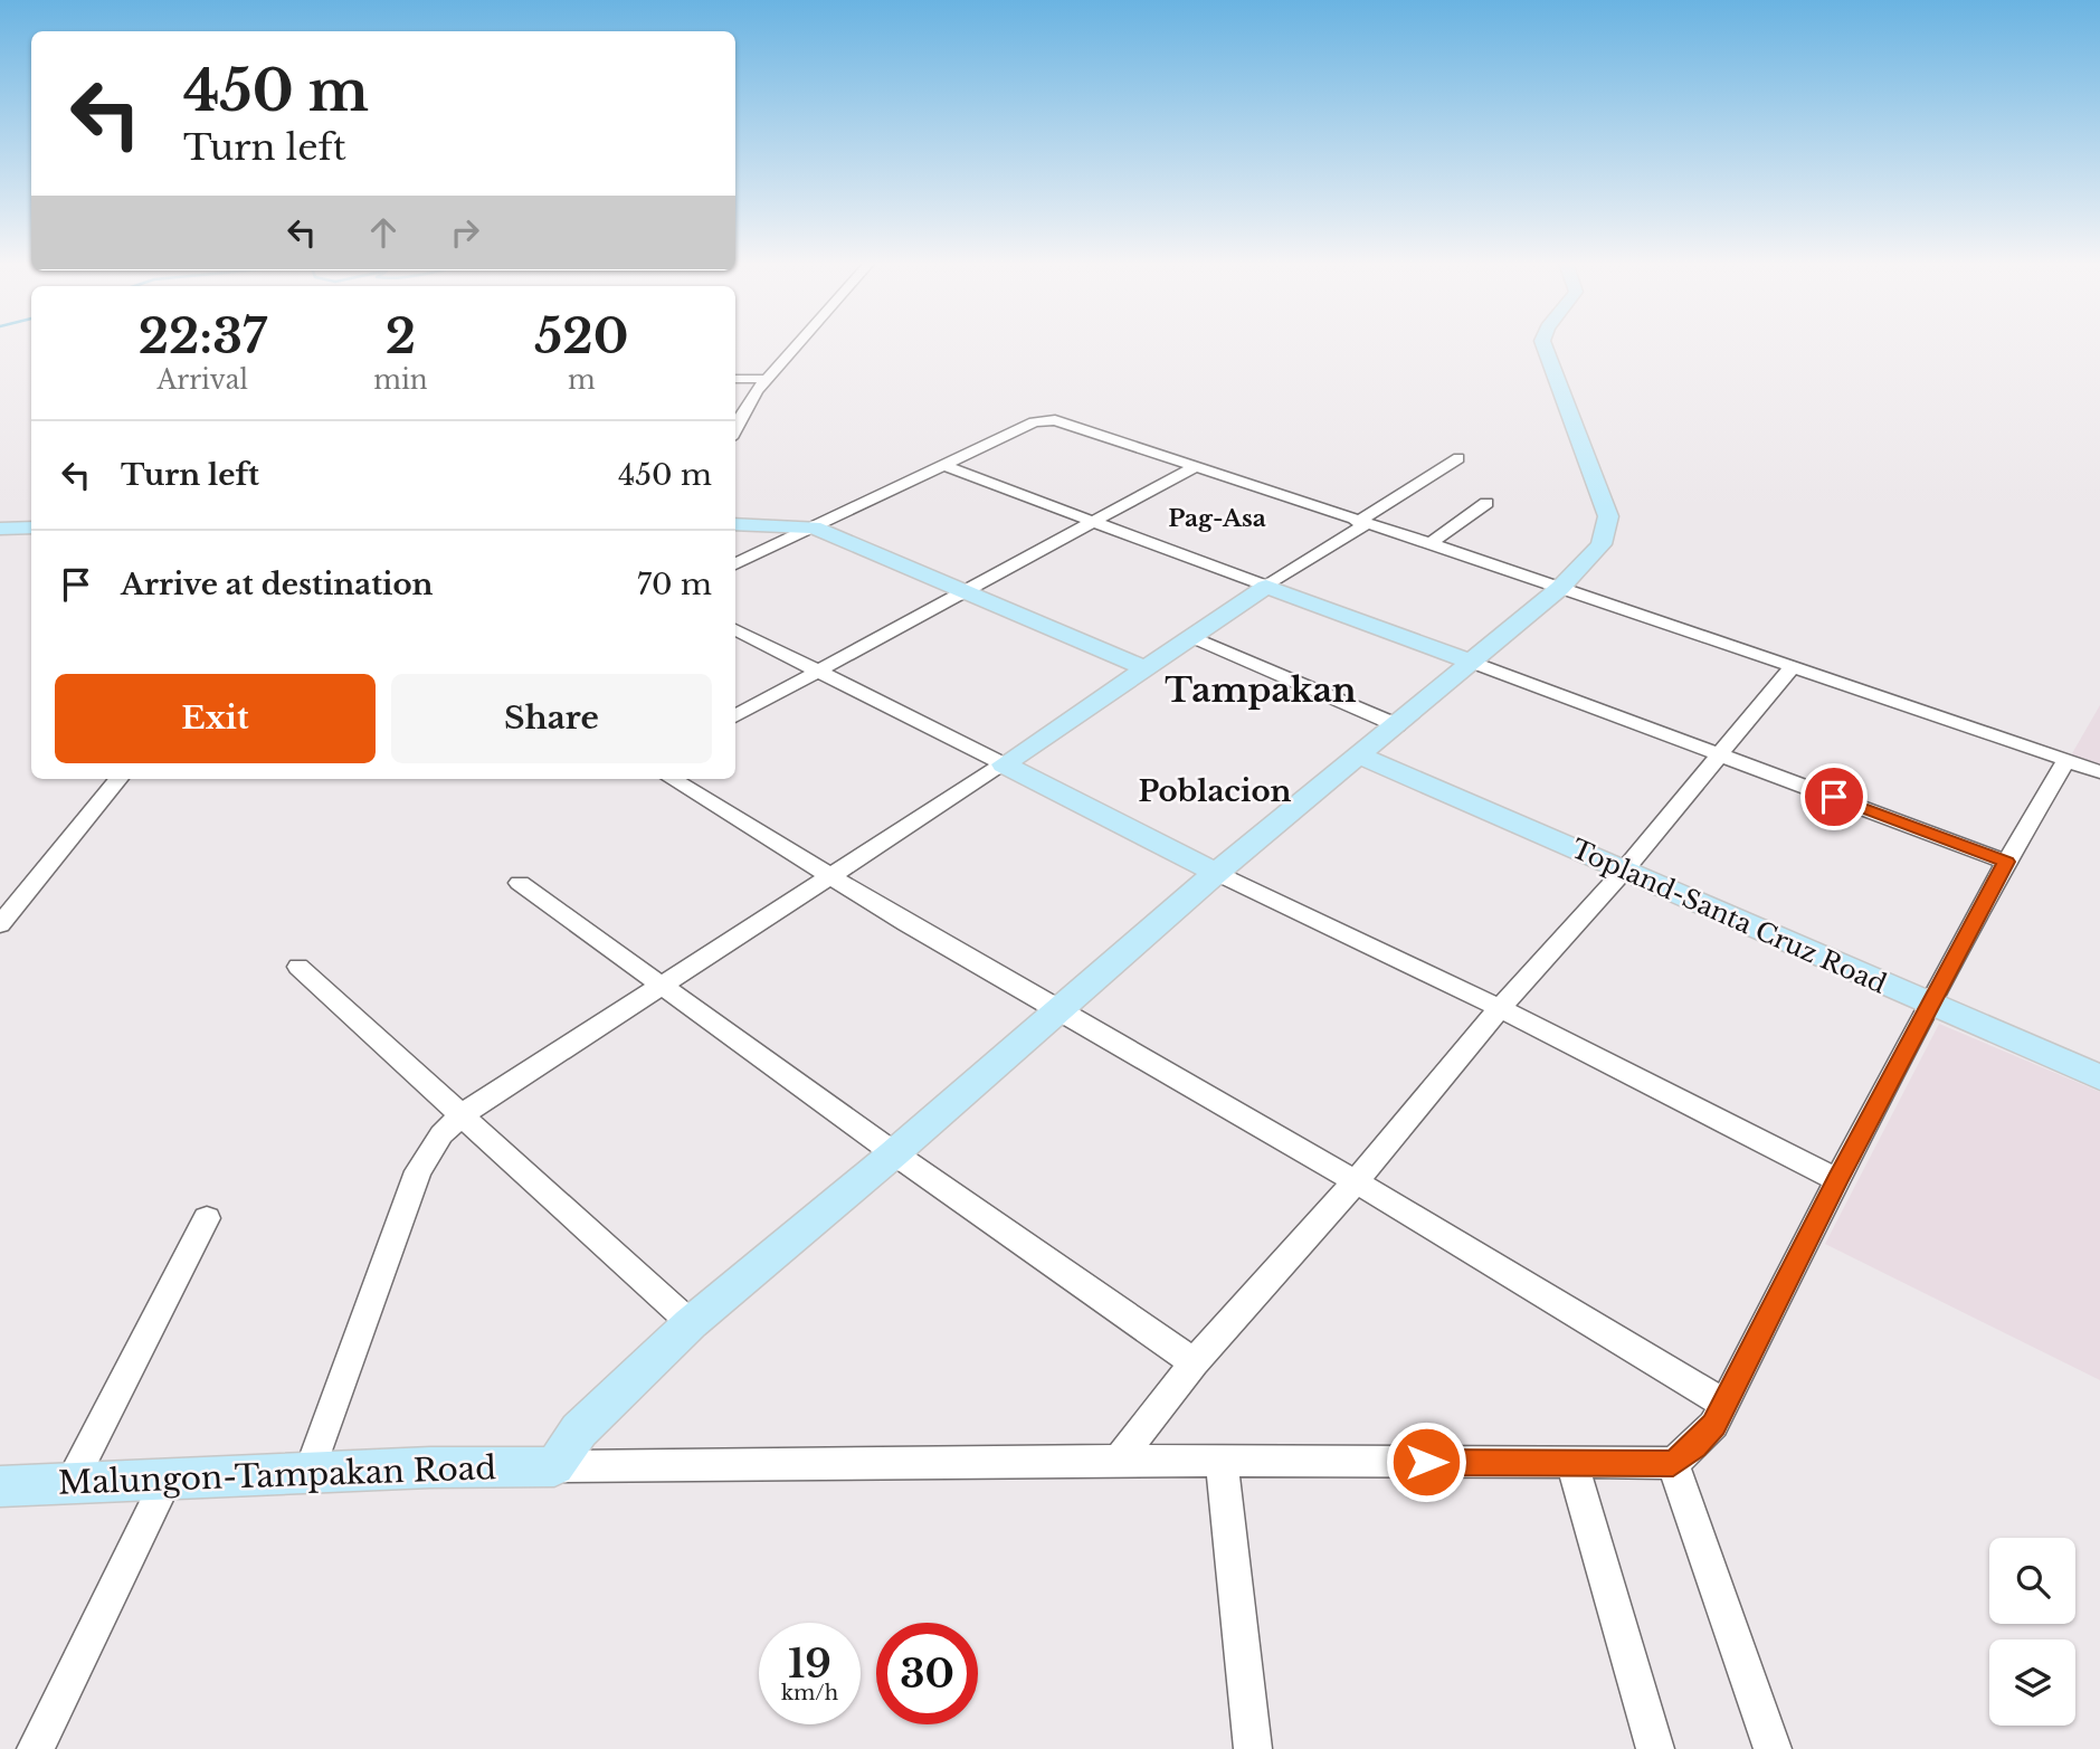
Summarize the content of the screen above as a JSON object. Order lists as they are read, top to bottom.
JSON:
{
  "streets": {
    "main road": ["Topland-Santa Cruz Road", "Malungon-Tampakan Road"]
  },
  "districts": ["Pag-Asa", "Tampakan", "Poblacion"],
  "page": {
    "turn": ["450 m", "Turn left"],
    "eta": [
      "22:37",
      "Arrival",
      "2",
      "min",
      "520",
      "m"
    ],
    "list": [
      {
        "name": "Turn left",
        "value": "450 m"
      },
      {
        "name": "Arrive at destination",
        "value": "70 m"
      }
    ],
    "buttons": ["Exit", "Share"],
    "speed": "19 km/h",
    "limit": "30"
  }
}
